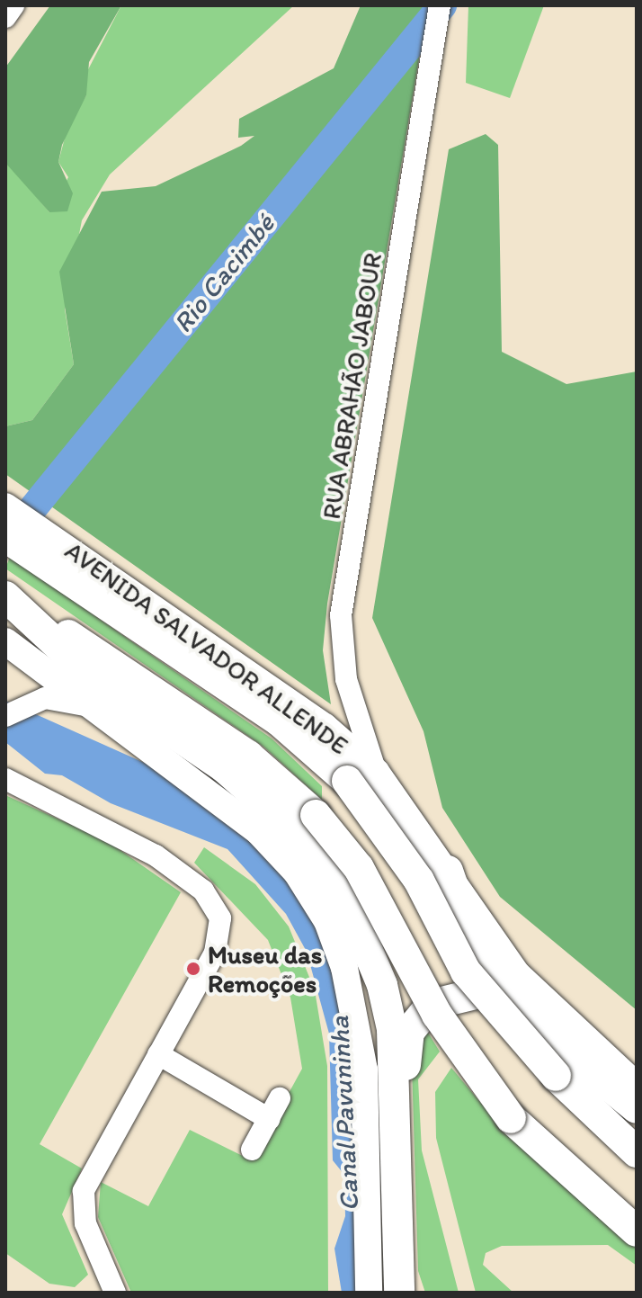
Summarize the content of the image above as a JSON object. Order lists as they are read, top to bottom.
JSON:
{
  "streets": {
    "highway": ["AVENIDA SALVADOR ALLENDE"],
    "street": ["RUA ABRAHÃO JABOUR"]
  },
  "crossings": [
    ["RUA ABRAHÃO JABOUR", "AVENIDA SALVADOR ALLENDE"]
  ],
  "water": ["Rio Cacimbé", "Canal Pavuninha"],
  "places": ["Museu das Remoções"]
}
